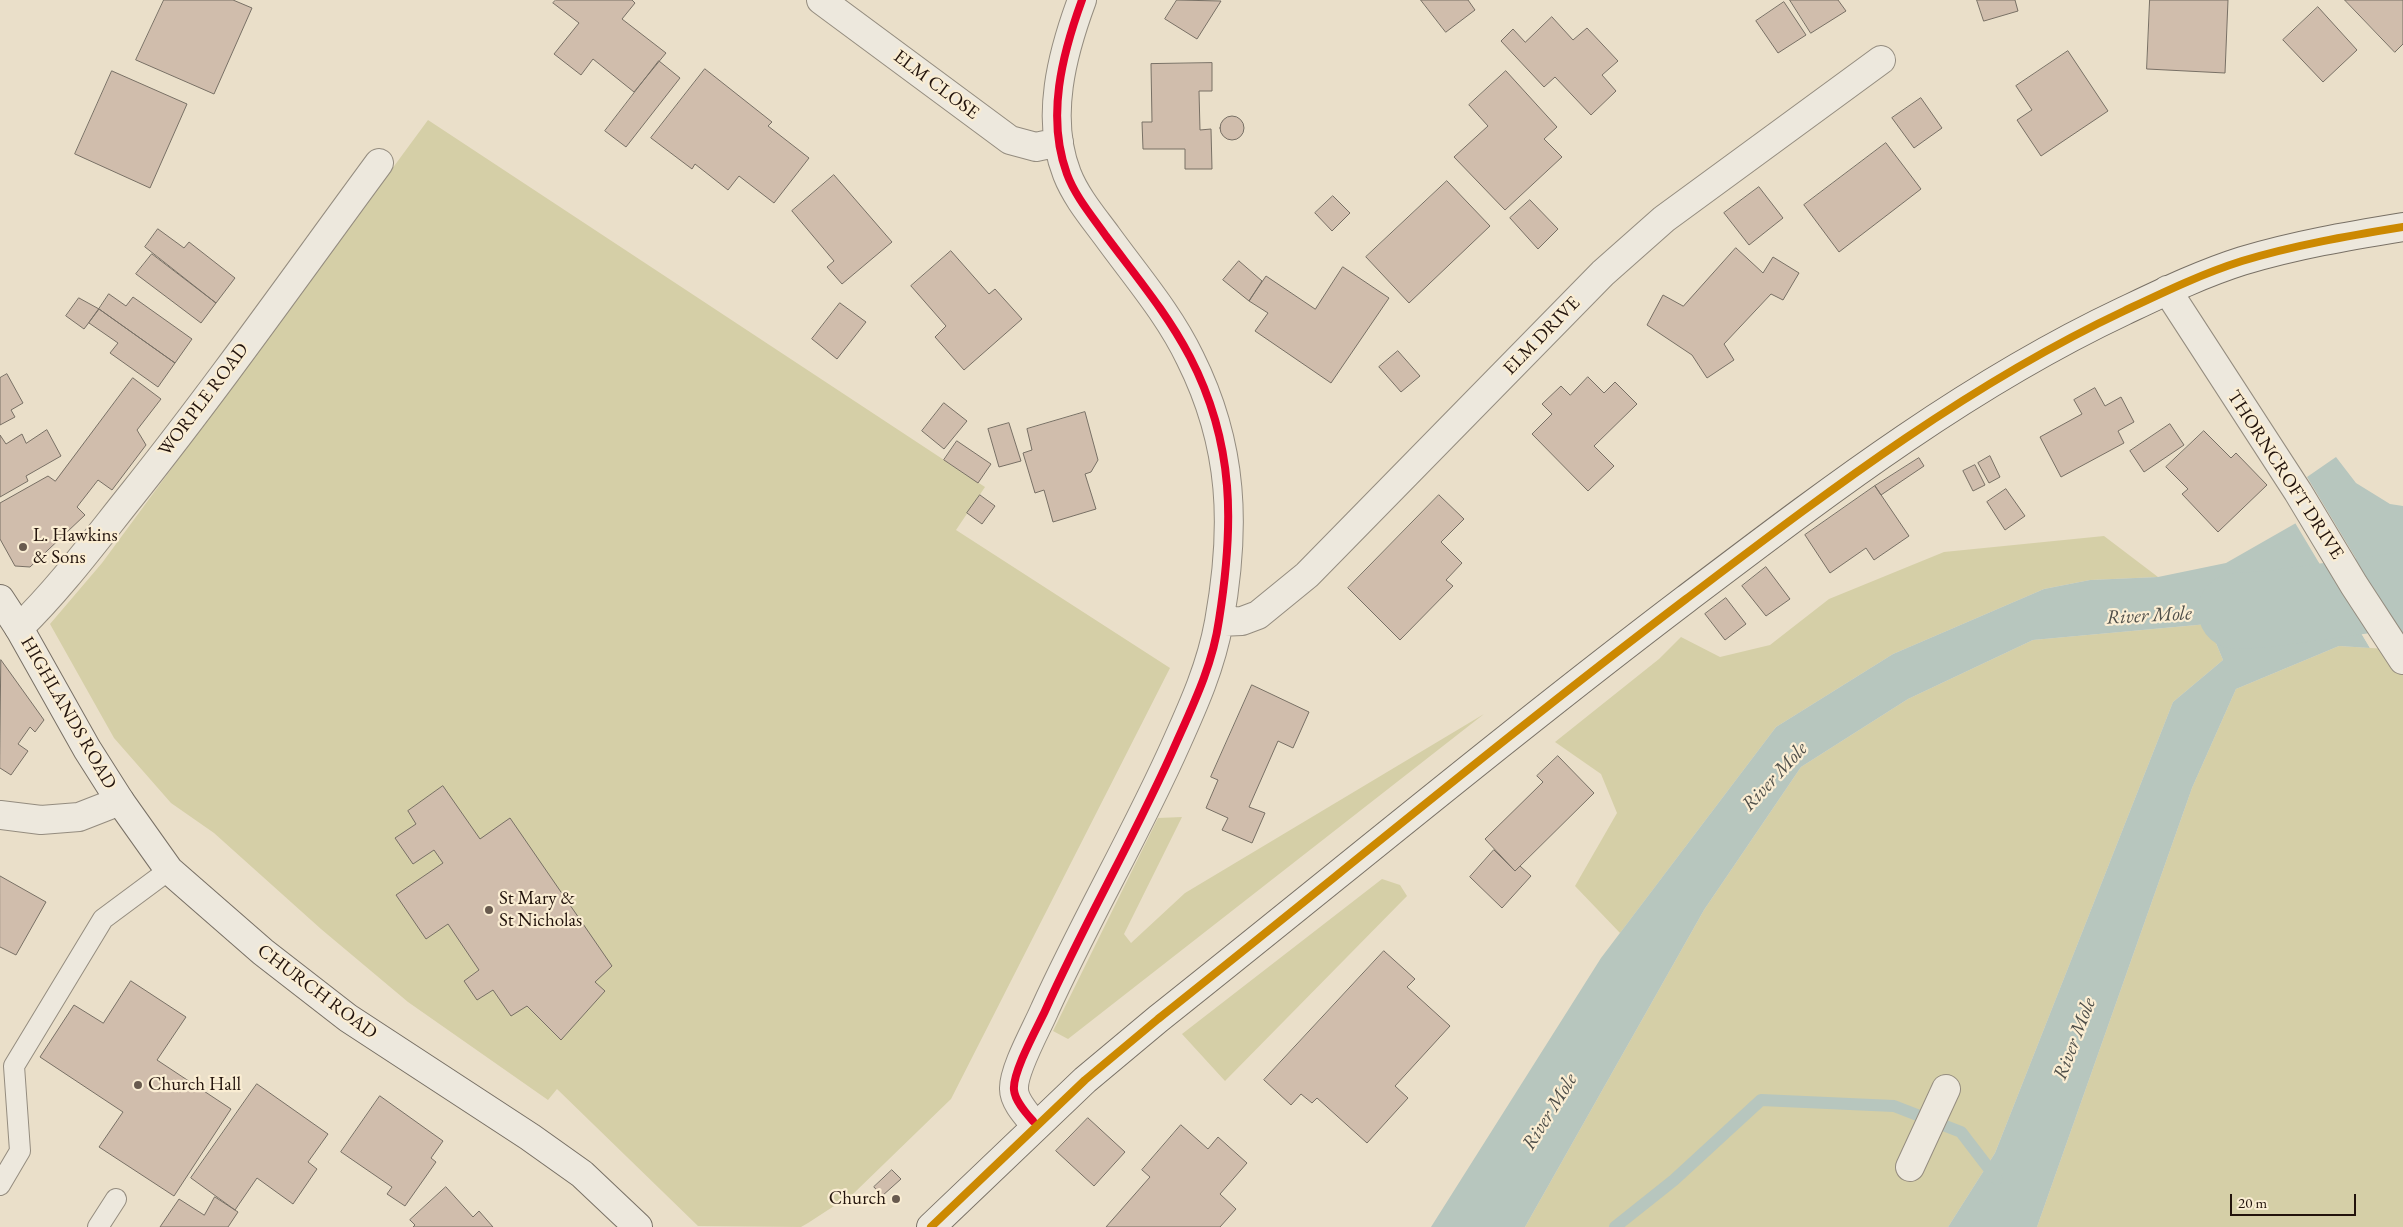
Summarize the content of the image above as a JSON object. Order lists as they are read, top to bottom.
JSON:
{
  "streets": {
    "street": [
      "ELM CLOSE",
      "ELM DRIVE",
      "WORPLE ROAD",
      "THORNCROFT DRIVE",
      "HIGHLANDS ROAD",
      "CHURCH ROAD"
    ]
  },
  "crossings": [
    ["WORPLE ROAD", "HIGHLANDS ROAD"],
    ["HIGHLANDS ROAD", "CHURCH ROAD"]
  ],
  "water": ["River Mole"],
  "places": [
    "L. Hawkins & Sons",
    "St Mary & St Nicholas",
    "Church Hall",
    "Church"
  ],
  "scale_bar": "20 m"
}
